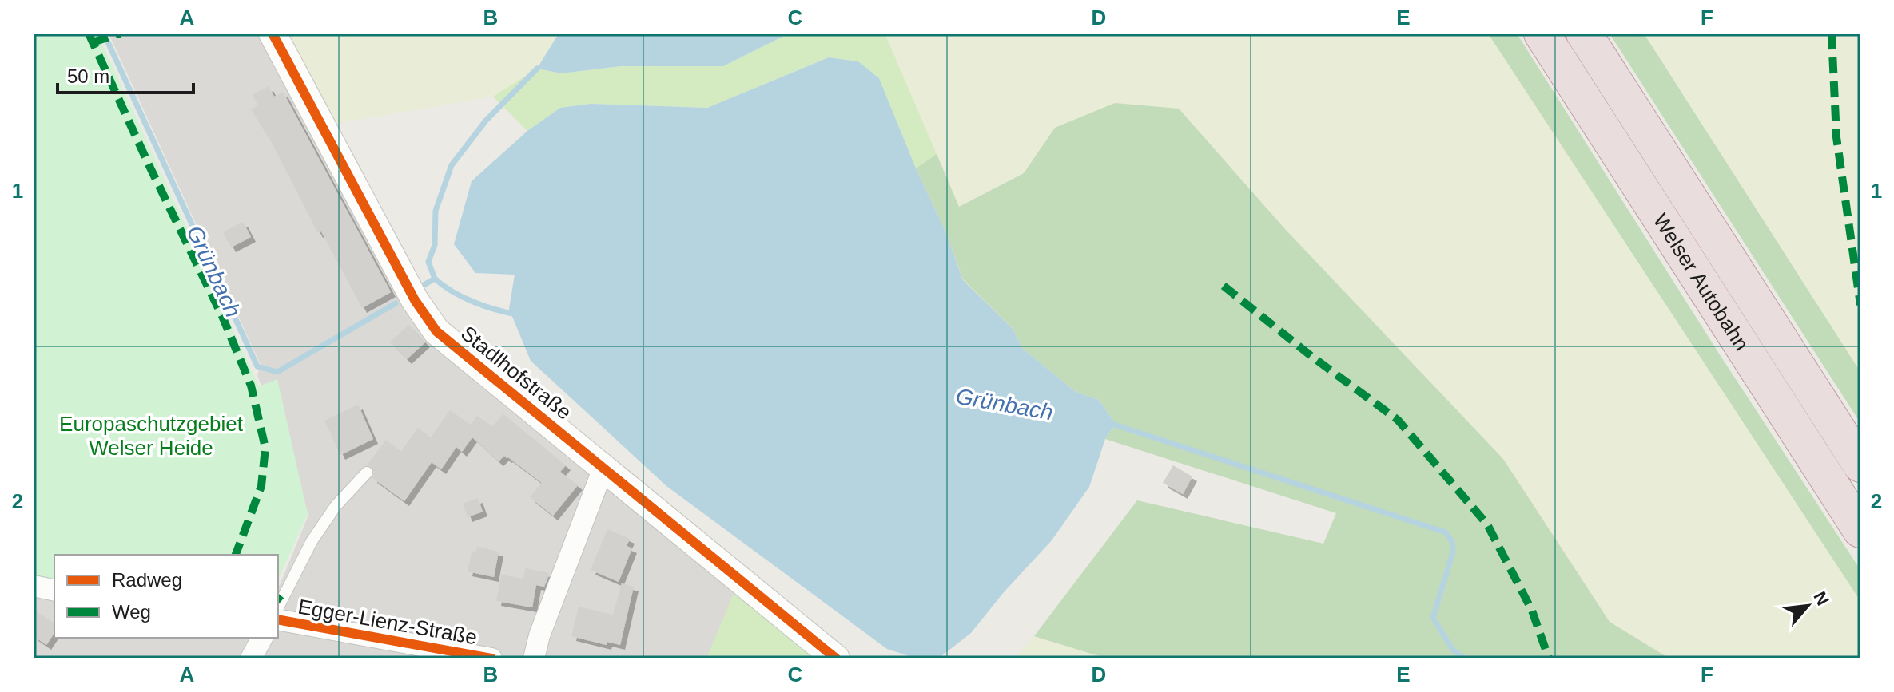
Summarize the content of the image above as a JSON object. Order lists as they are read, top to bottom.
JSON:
{
  "streets": {
    "highway": ["Welser Autobahn"],
    "street": ["Stadlhofstraße", "Egger-Lienz-Straße"]
  },
  "water": ["Grünbach"],
  "parks": ["Europaschutzgebiet Welser Heide"],
  "legend": ["Radweg", "Weg"],
  "scale_bar": "50 m",
  "north": "top right",
  "grid": {
    "columns": [
      "A",
      "B",
      "C",
      "D",
      "E",
      "F"
    ],
    "rows": ["1", "2"]
  }
}
